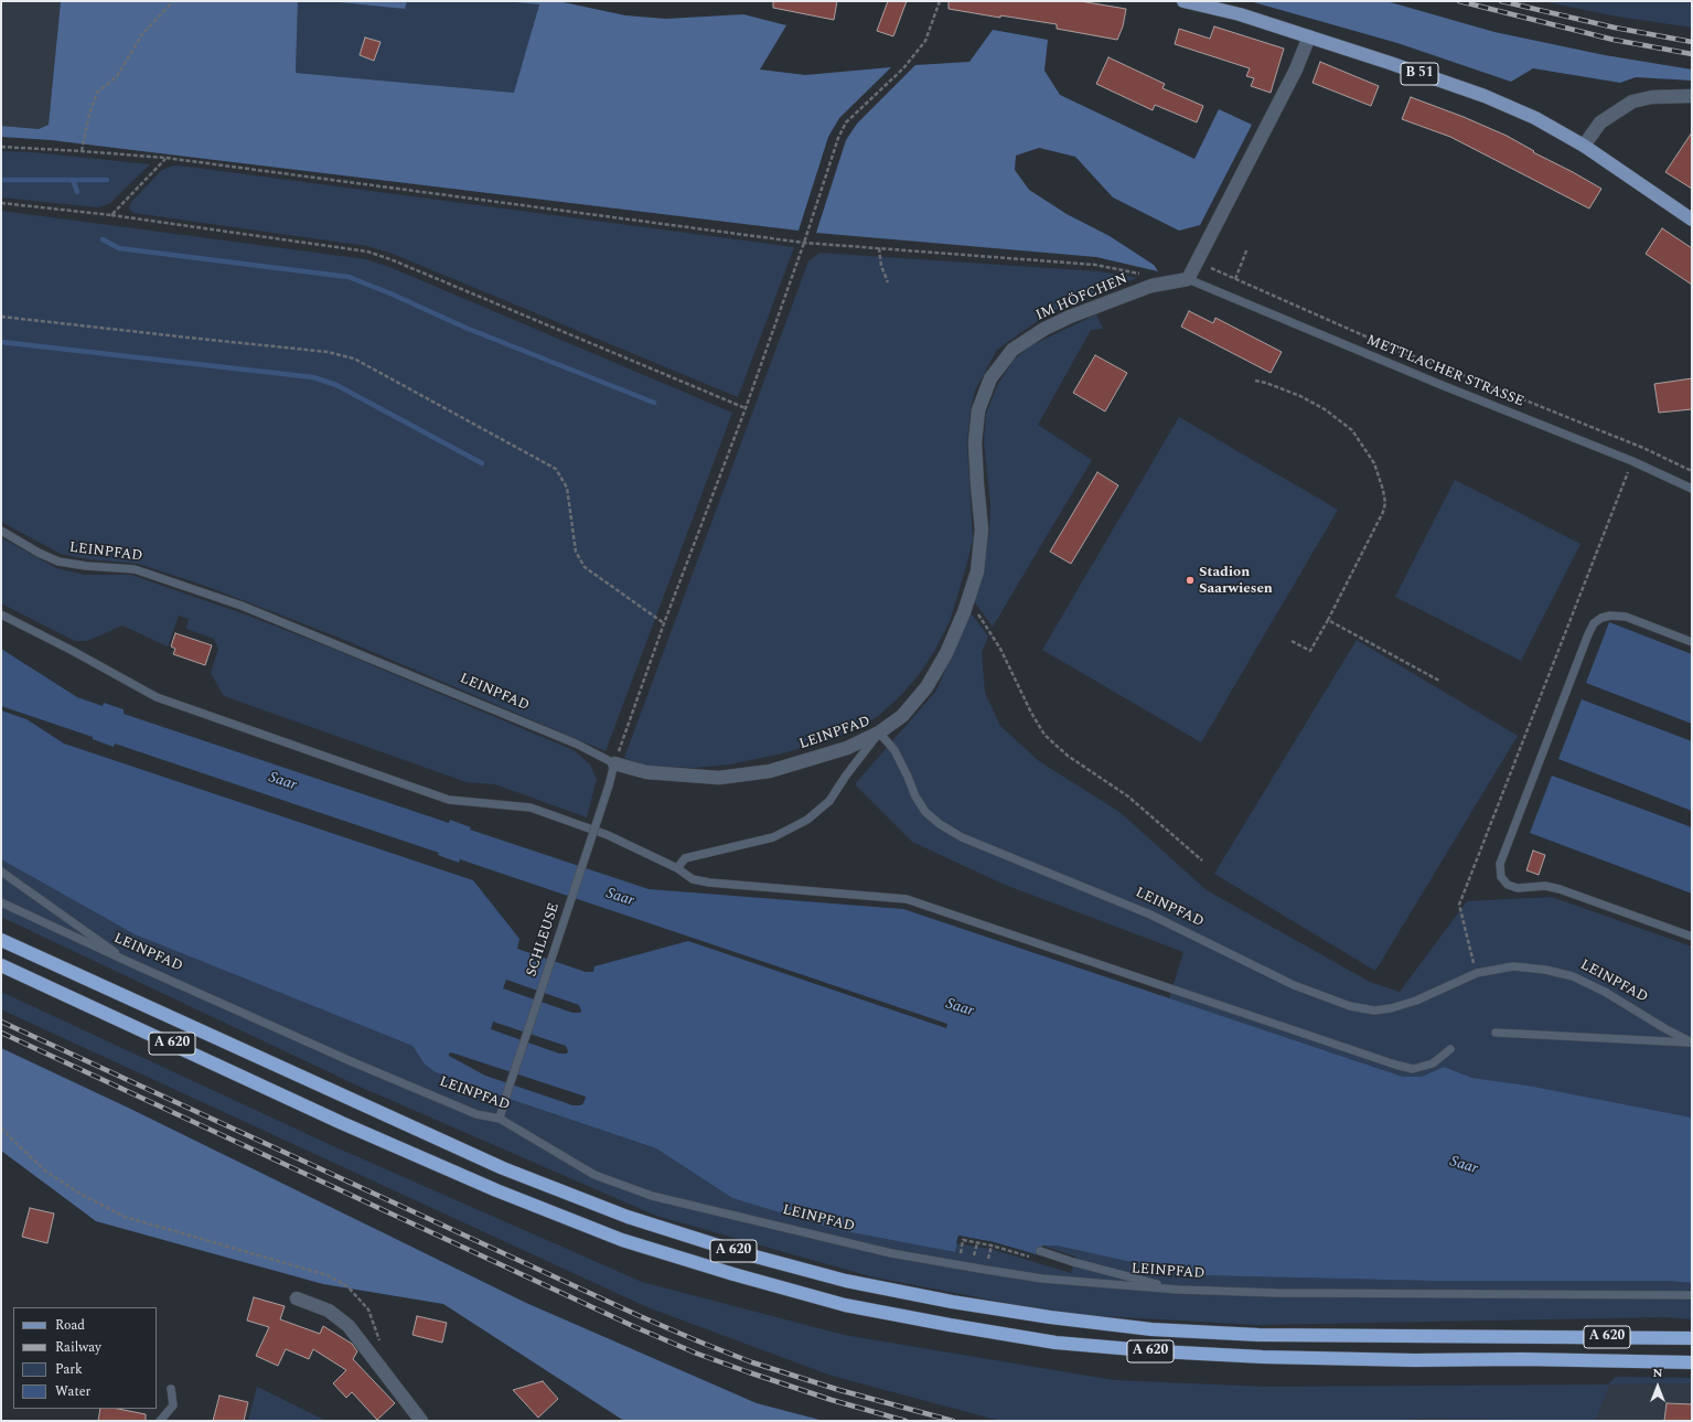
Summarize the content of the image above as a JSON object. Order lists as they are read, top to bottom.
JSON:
{
  "streets": {
    "highway": ["A 620"],
    "main road": ["B 51"],
    "street": ["IM HÖFCHEN", "LEINPFAD"],
    "lane": ["METTLACHER STRASSE", "SCHLEUSE"]
  },
  "crossings": [
    ["IM HÖFCHEN", "METTLACHER STRASSE"],
    ["IM HÖFCHEN", "LEINPFAD"],
    ["LEINPFAD", "SCHLEUSE"]
  ],
  "water": ["Saar"],
  "places": ["Stadion Saarwiesen"],
  "legend": [
    "Road",
    "Railway",
    "Park",
    "Water"
  ],
  "north": "top"
}
